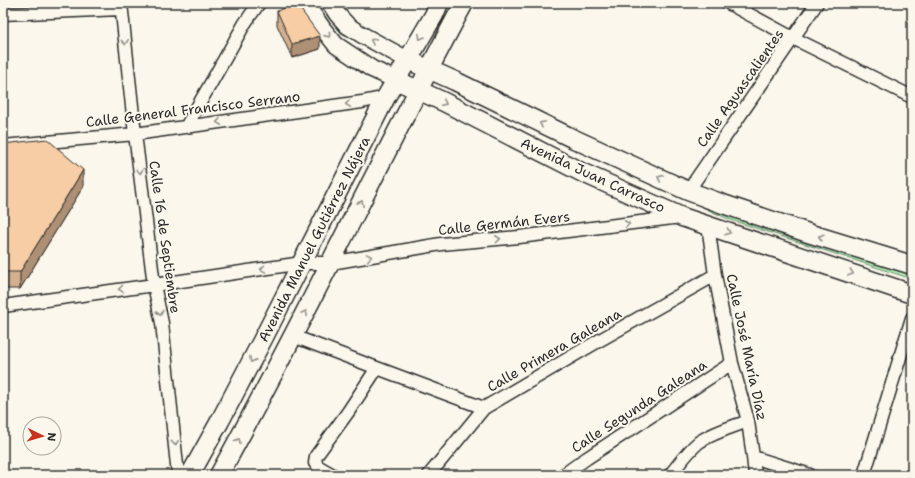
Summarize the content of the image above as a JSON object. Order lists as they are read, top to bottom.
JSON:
{
  "streets": {
    "main road": ["Avenida Juan Carrasco", "Avenida Manuel Gutiérrez Nájera"],
    "street": [
      "Calle Aguascalientes",
      "Calle General Francisco Serrano",
      "Calle Germán Evers",
      "Calle 16 de Septiembre",
      "Calle José María Díaz",
      "Calle Primera Galeana",
      "Calle Segunda Galeana"
    ]
  },
  "crossings": [
    ["Calle Aguascalientes", "Avenida Juan Carrasco"],
    ["Calle General Francisco Serrano", "Calle 16 de Septiembre"],
    ["Calle General Francisco Serrano", "Avenida Manuel Gutiérrez Nájera"],
    ["Avenida Juan Carrasco", "Calle Germán Evers"],
    ["Avenida Juan Carrasco", "Avenida Manuel Gutiérrez Nájera"],
    ["Avenida Juan Carrasco", "Calle José María Díaz"],
    ["Calle Germán Evers", "Avenida Manuel Gutiérrez Nájera"],
    ["Calle José María Díaz", "Calle Primera Galeana"],
    ["Calle José María Díaz", "Calle Segunda Galeana"]
  ],
  "one_way": ["Calle General Francisco Serrano", "Calle Germán Evers", "Calle 16 de Septiembre"],
  "north": "right"
}
